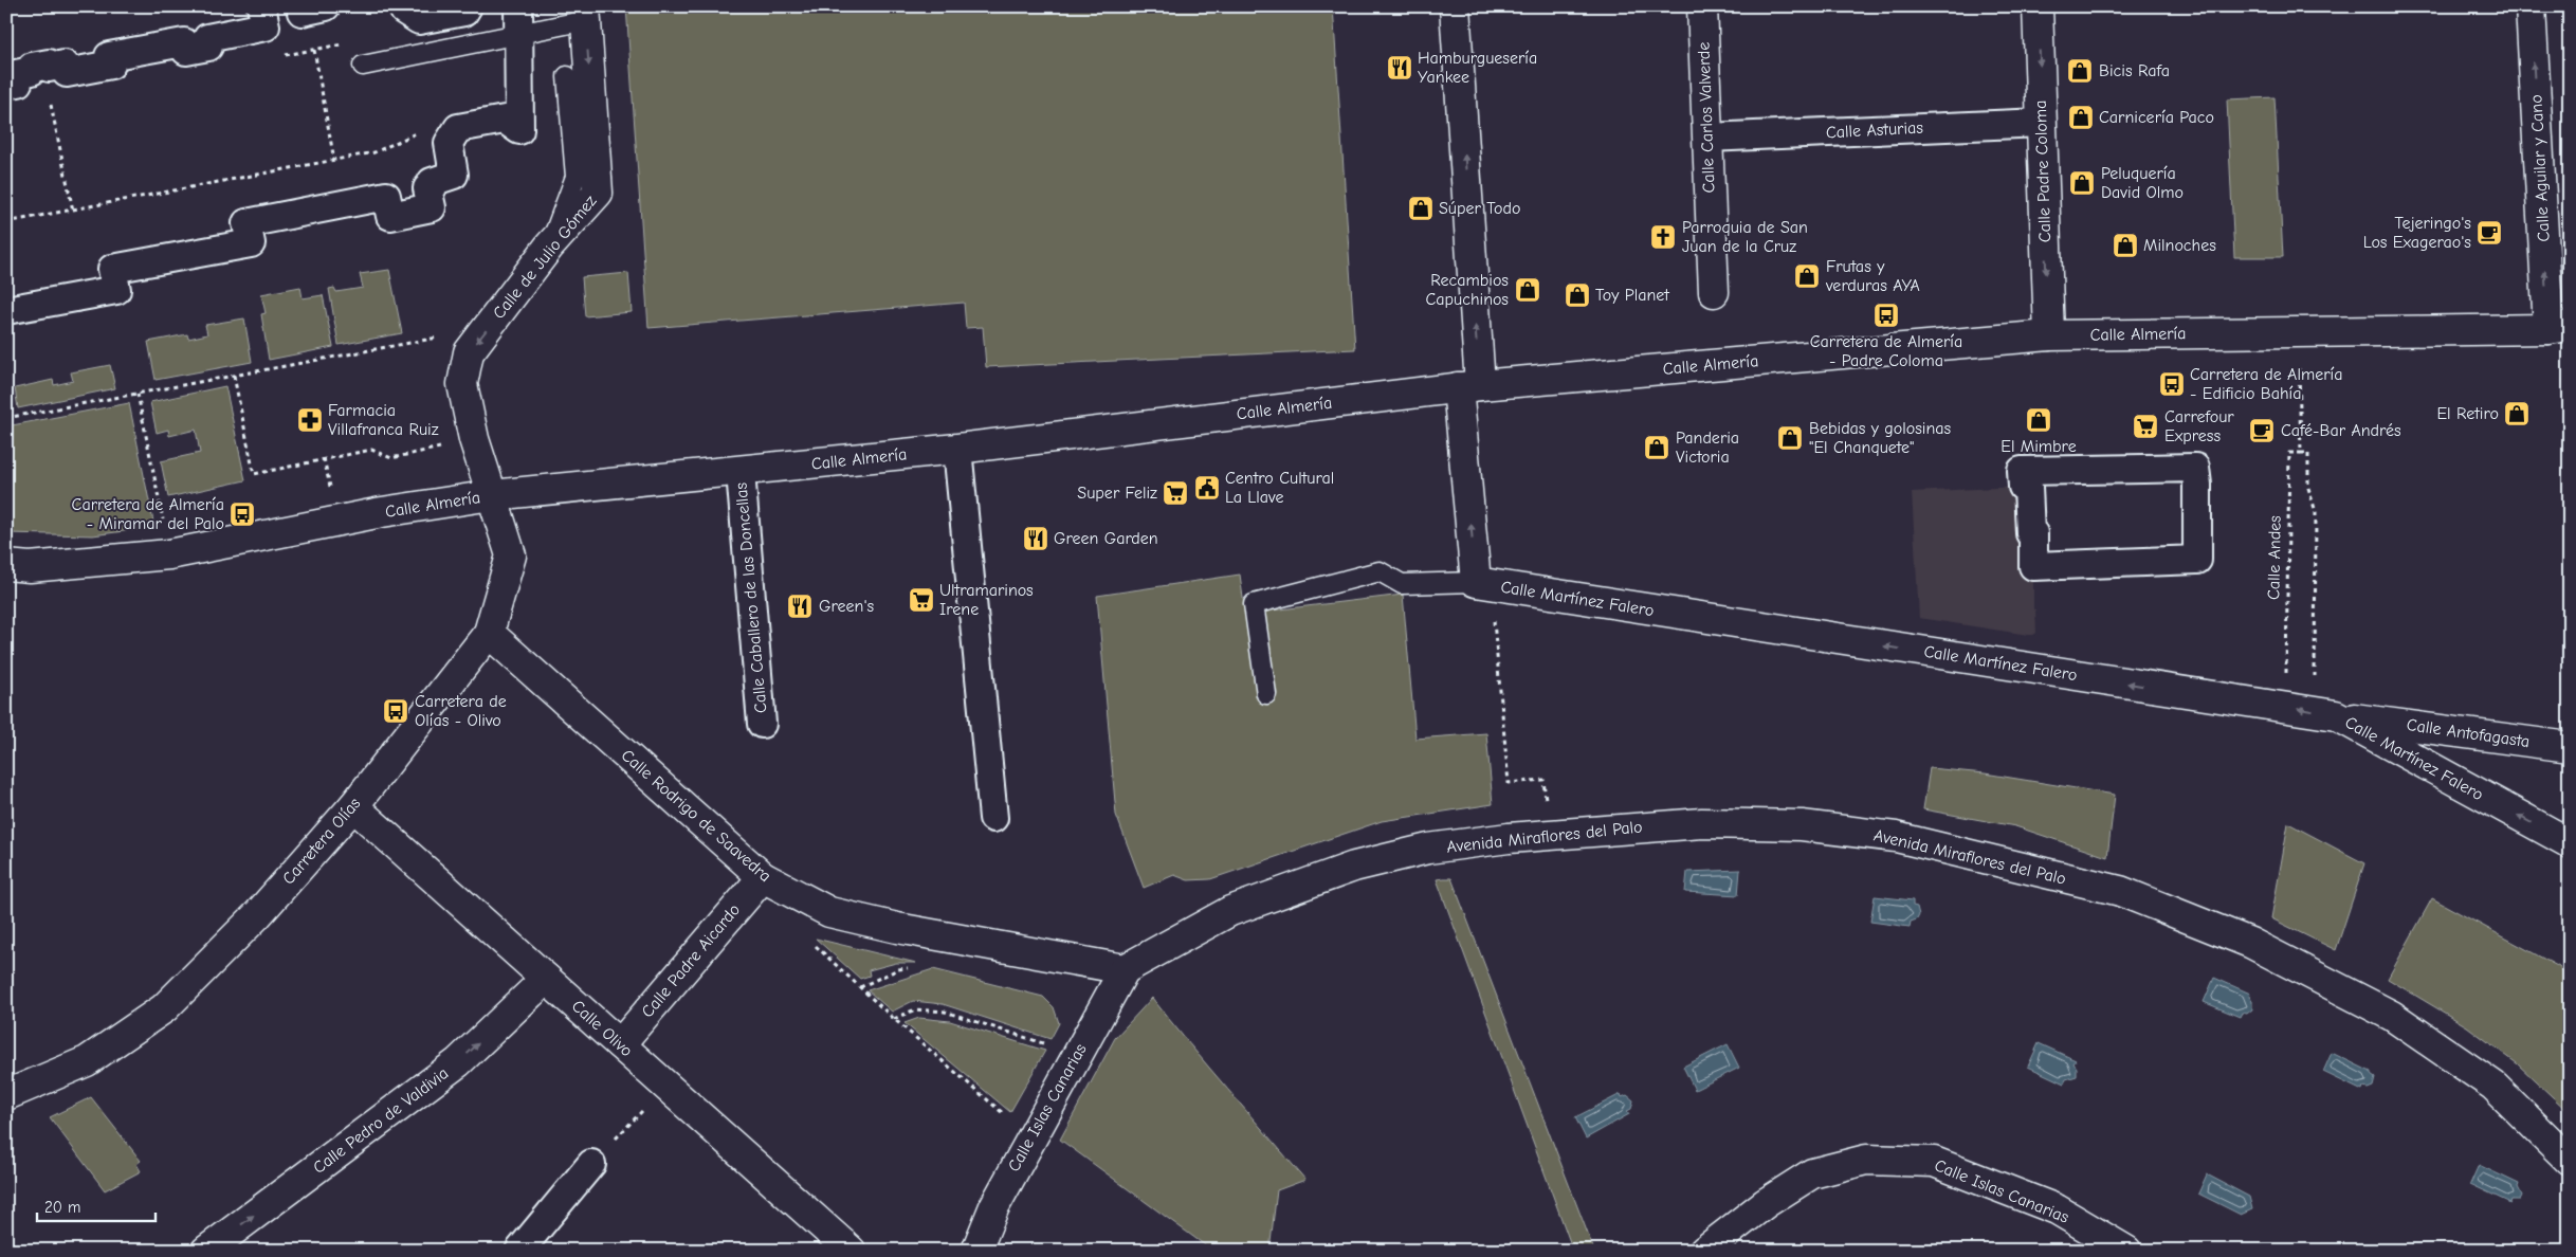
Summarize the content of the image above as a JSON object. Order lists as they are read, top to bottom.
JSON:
{
  "streets": {
    "street": [
      "Calle Carlos Valverde",
      "Calle Asturias",
      "Calle Aguilar y Cano",
      "Calle Padre Coloma",
      "Calle de Julio Gómez",
      "Calle Almería",
      "Calle Caballero de las Doncellas",
      "Calle Martínez Falero",
      "Calle Antofagasta",
      "Calle Rodrigo de Saavedra",
      "Avenida Miraflores del Palo",
      "Carretera Olías",
      "Calle Padre Aicardo",
      "Calle Olivo",
      "Calle Islas Canarias",
      "Calle Pedro de Valdivia"
    ],
    "path": ["Calle Andes"]
  },
  "crossings": [
    ["Calle Carlos Valverde", "Calle Asturias"],
    ["Calle Asturias", "Calle Padre Coloma"],
    ["Calle Aguilar y Cano", "Calle Almería"],
    ["Calle Padre Coloma", "Calle Almería"],
    ["Calle de Julio Gómez", "Calle Almería"],
    ["Calle de Julio Gómez", "Carretera Olías"],
    ["Calle Almería", "Calle Caballero de las Doncellas"],
    ["Calle Almería", "Carretera Olías"],
    ["Calle Martínez Falero", "Calle Antofagasta"],
    ["Calle Rodrigo de Saavedra", "Avenida Miraflores del Palo"],
    ["Calle Rodrigo de Saavedra", "Carretera Olías"],
    ["Calle Rodrigo de Saavedra", "Calle Padre Aicardo"],
    ["Calle Rodrigo de Saavedra", "Calle Islas Canarias"],
    ["Avenida Miraflores del Palo", "Calle Islas Canarias"],
    ["Carretera Olías", "Calle Olivo"],
    ["Calle Padre Aicardo", "Calle Olivo"],
    ["Calle Olivo", "Calle Pedro de Valdivia"]
  ],
  "one_way": [
    "Calle Aguilar y Cano",
    "Calle Padre Coloma",
    "Calle de Julio Gómez",
    "Calle Martínez Falero",
    "Calle Pedro de Valdivia"
  ],
  "places": {
    "restaurant": ["Hamburguesería Yankee", "Green Garden", "Green's"],
    "shop": [
      "Bicis Rafa",
      "Carnicería Paco",
      "Peluquería David Olmo",
      "Súper Todo",
      "Milnoches",
      "Frutas y verduras AYA",
      "Recambios Capuchinos",
      "Toy Planet",
      "El Retiro",
      "El Mimbre",
      "Bebidas y golosinas \"El Chanquete\"",
      "Panderia Victoria"
    ],
    "cafe": ["Tejeringo's Los Exagerao's", "Café-Bar Andrés"],
    "church": ["Parroquia de San Juan de la Cruz"],
    "bus stop": [
      "Carretera de Almería - Padre Coloma",
      "Carretera de Almería - Edificio Bahía",
      "Carretera de Almería - Miramar del Palo",
      "Carretera de Olías - Olivo"
    ],
    "pharmacy": ["Farmacia Villafranca Ruiz"],
    "supermarket": ["Carrefour Express", "Super Feliz", "Ultramarinos Irene"],
    "public building": ["Centro Cultural La Llave"]
  },
  "scale_bar": "20 m"
}
